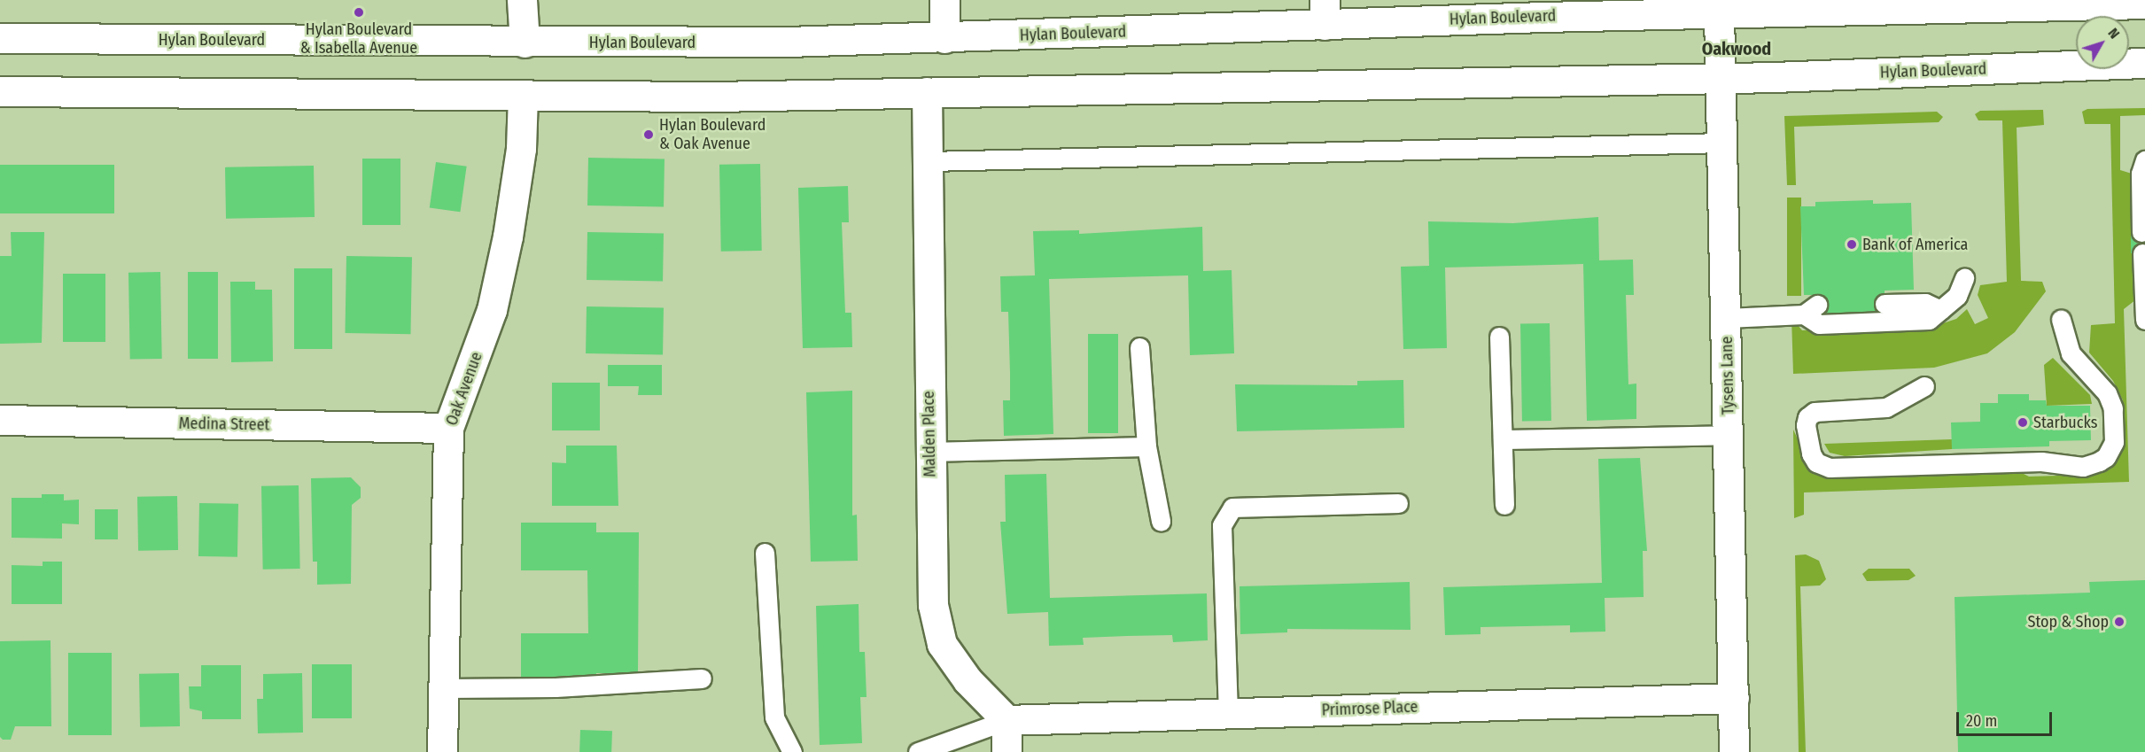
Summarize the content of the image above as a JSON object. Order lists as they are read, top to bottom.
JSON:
{
  "streets": {
    "main road": [
      "Hylan Boulevard",
      "Tysens Lane",
      "Oak Avenue",
      "Medina Street",
      "Malden Place",
      "Primrose Place"
    ]
  },
  "crossings": [
    ["Hylan Boulevard", "Tysens Lane"],
    ["Hylan Boulevard", "Oak Avenue"],
    ["Hylan Boulevard", "Malden Place"],
    ["Tysens Lane", "Primrose Place"],
    ["Oak Avenue", "Medina Street"],
    ["Malden Place", "Primrose Place"]
  ],
  "districts": ["Oakwood"],
  "places": [
    "Hylan Boulevard & Isabella Avenue",
    "Hylan Boulevard & Oak Avenue",
    "Bank of America",
    "Starbucks",
    "Stop & Shop"
  ],
  "scale_bar": "20 m",
  "north": "top right"
}
